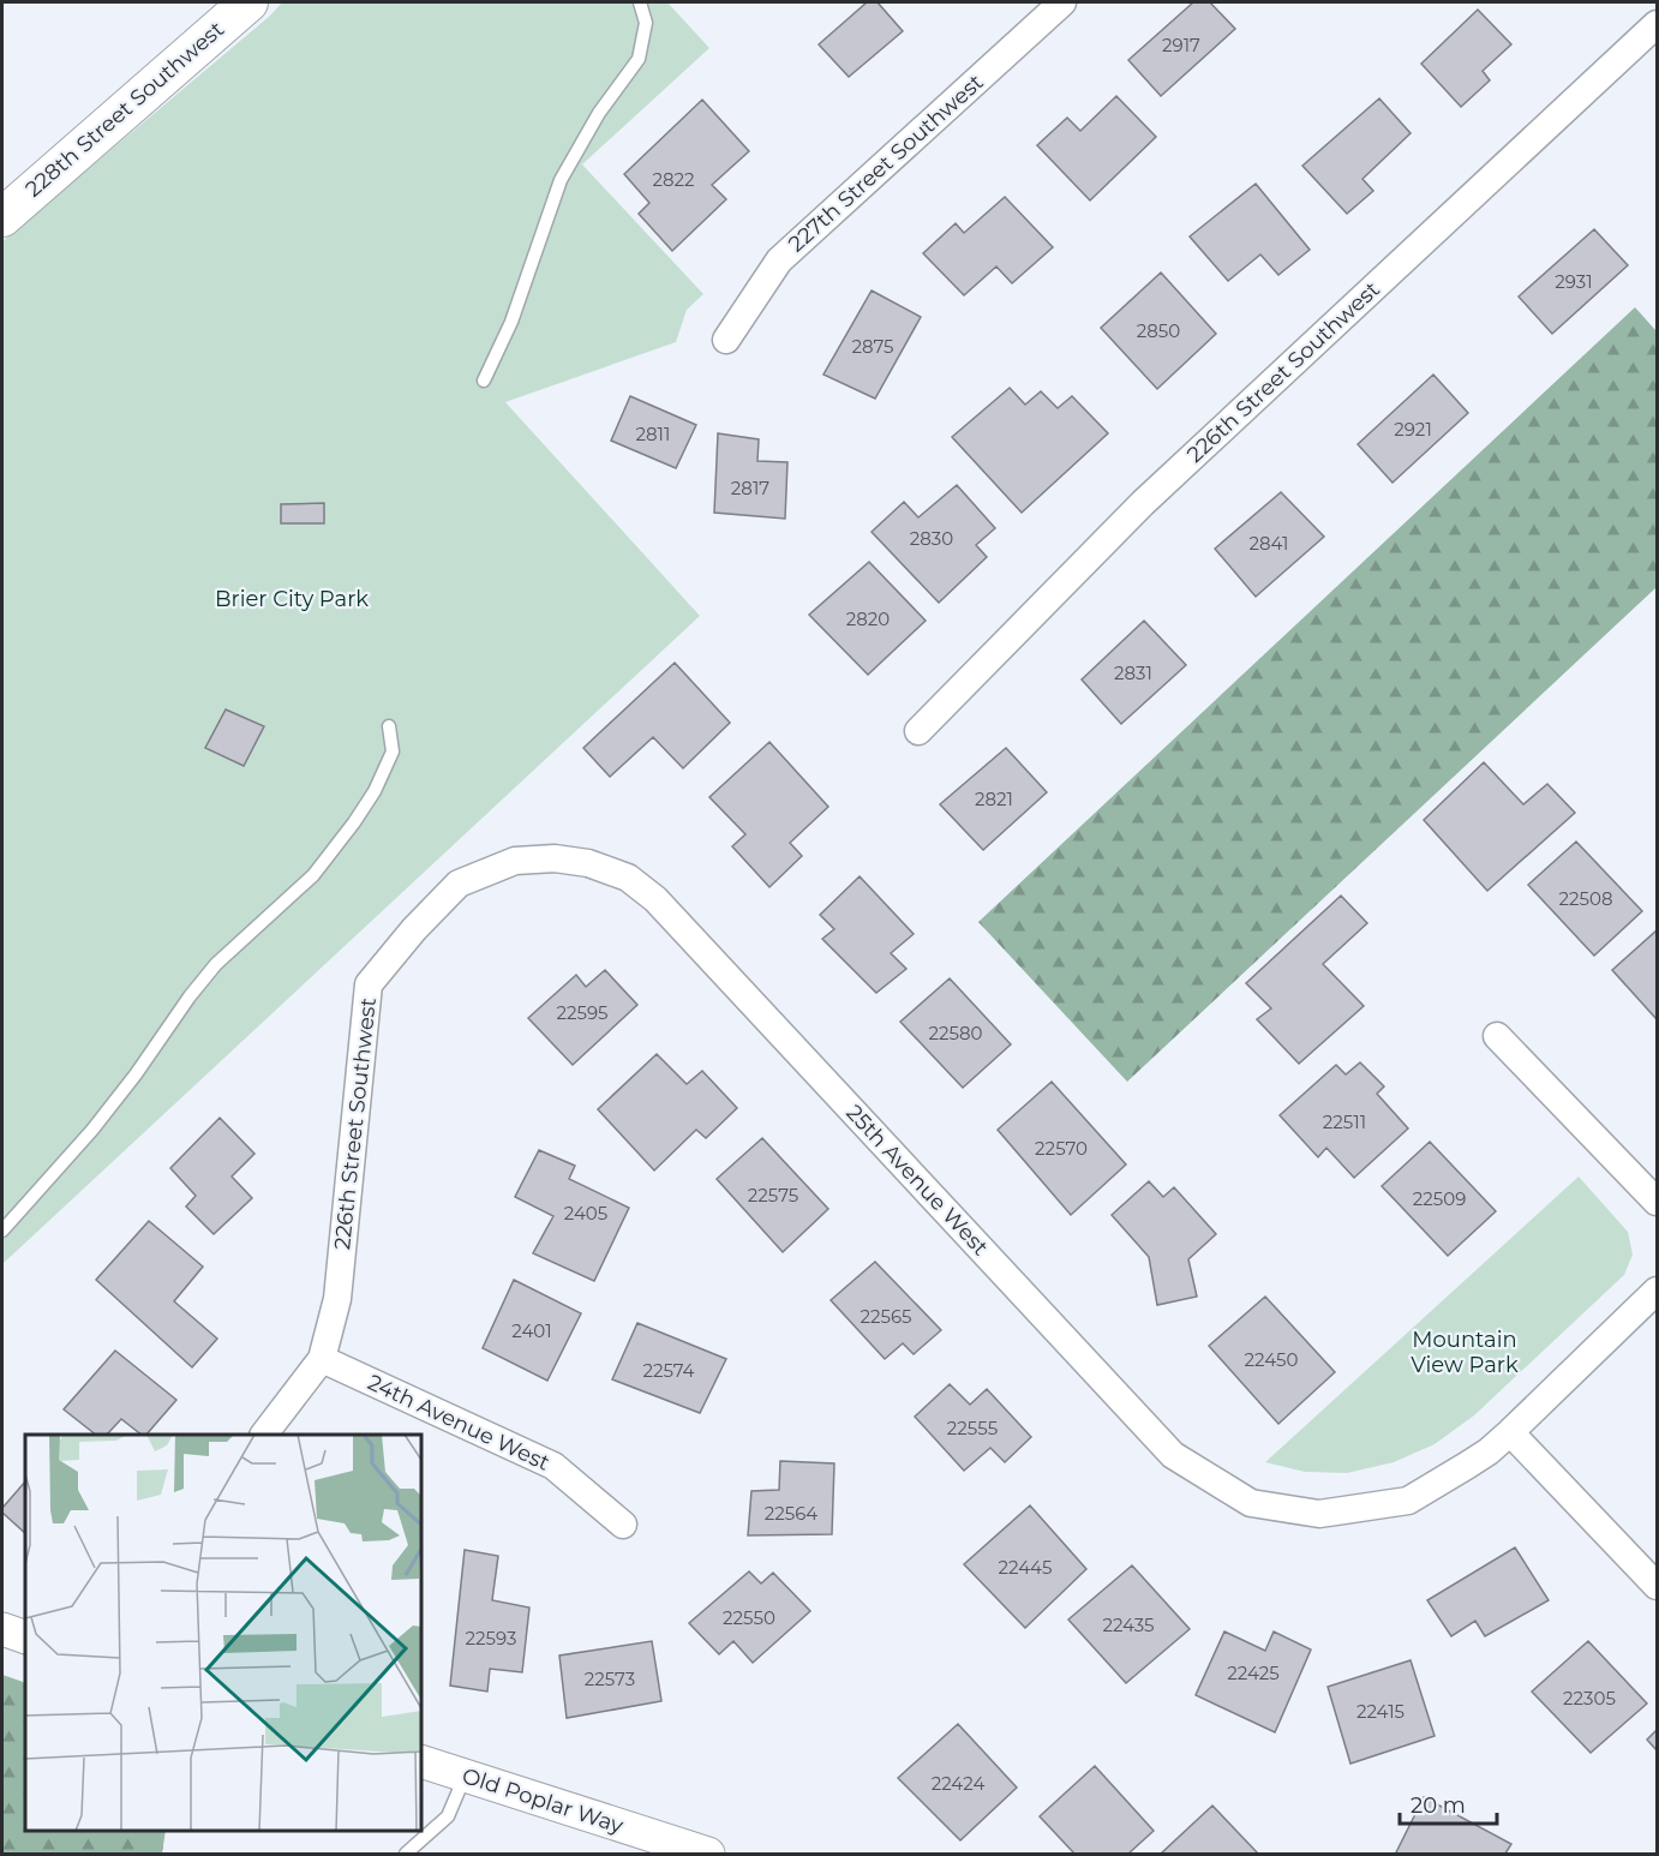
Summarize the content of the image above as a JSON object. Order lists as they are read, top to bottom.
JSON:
{
  "streets": {
    "main road": ["228th Street Southwest"],
    "street": [
      "227th Street Southwest",
      "226th Street Southwest",
      "25th Avenue West",
      "24th Avenue West",
      "Old Poplar Way"
    ]
  },
  "crossings": [
    ["226th Street Southwest", "25th Avenue West"],
    ["226th Street Southwest", "24th Avenue West"]
  ],
  "parks": ["Brier City Park", "Mountain View Park"],
  "house_numbers": [
    "2917",
    "2822",
    "2931",
    "2850",
    "2875",
    "2921",
    "2811",
    "2817",
    "2830",
    "2841",
    "2820",
    "2831",
    "2821",
    "22508",
    "22595",
    "22580",
    "22511",
    "22570",
    "22575",
    "22509",
    "2405",
    "22565",
    "2401",
    "22450",
    "22574",
    "22555",
    "22564",
    "22445",
    "22550",
    "22435",
    "22593",
    "22425",
    "22573",
    "22305",
    "22415",
    "22424"
  ],
  "scale_bar": "20 m"
}
